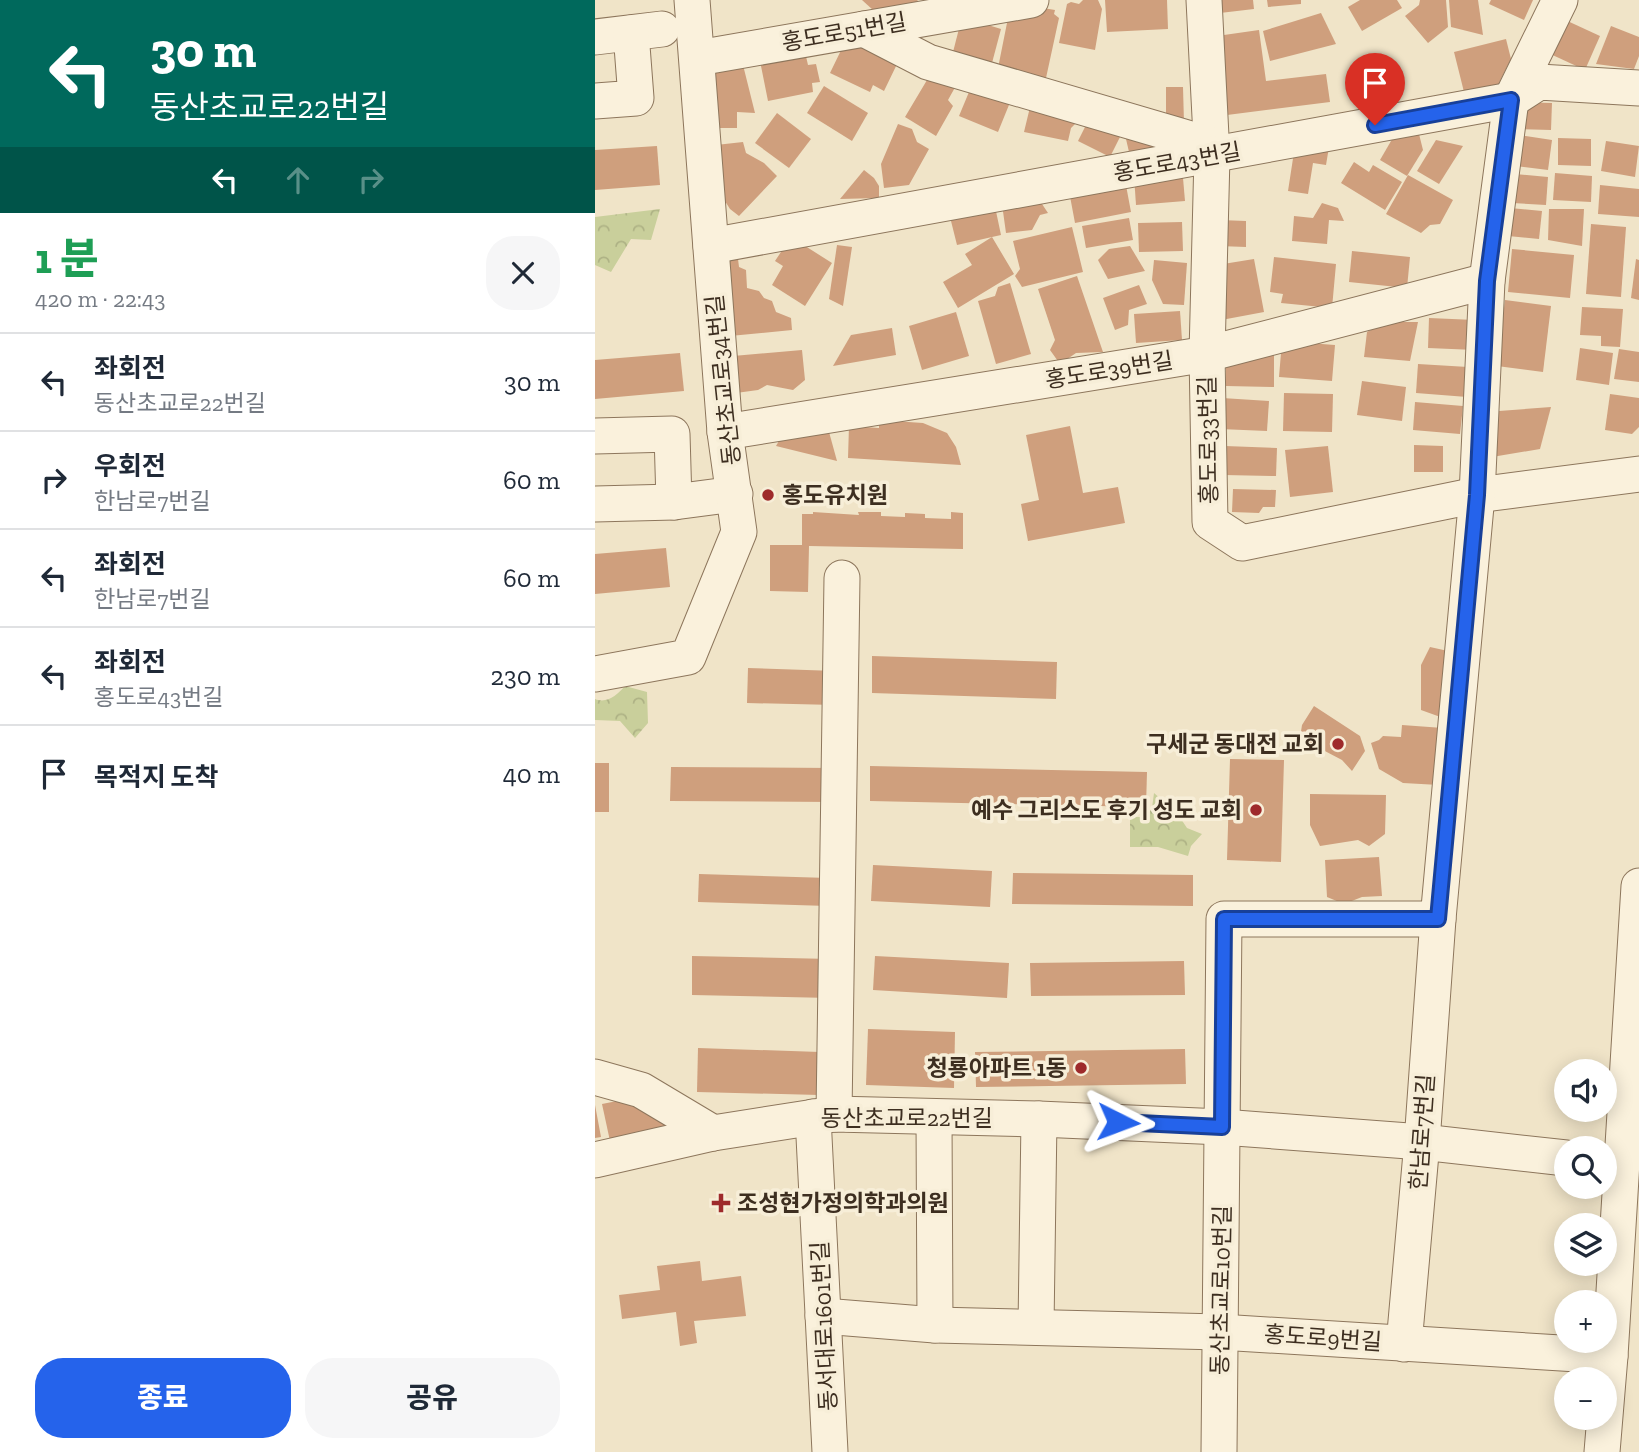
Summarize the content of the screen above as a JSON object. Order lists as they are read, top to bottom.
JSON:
{
  "streets": {
    "street": [
      "홍도로51번길",
      "홍도로43번길",
      "홍도로39번길",
      "동산초교로34번길",
      "홍도로33번길",
      "동산초교로22번길",
      "한남로7번길",
      "동산초교로10번길",
      "동서대로1601번길",
      "홍도로9번길"
    ]
  },
  "crossings": [
    ["홍도로51번길", "동산초교로34번길"],
    ["홍도로43번길", "동산초교로34번길"],
    ["홍도로43번길", "홍도로33번길"],
    ["홍도로43번길", "한남로7번길"],
    ["홍도로39번길", "동산초교로34번길"],
    ["홍도로39번길", "홍도로33번길"],
    ["홍도로39번길", "한남로7번길"],
    ["홍도로33번길", "한남로7번길"],
    ["동산초교로22번길", "한남로7번길"],
    ["동산초교로22번길", "동산초교로10번길"],
    ["동산초교로22번길", "동서대로1601번길"],
    ["한남로7번길", "홍도로9번길"],
    ["동산초교로10번길", "홍도로9번길"],
    ["동서대로1601번길", "홍도로9번길"]
  ],
  "places": {
    "other": [
      "홍도유치원",
      "구세군 동대전 교회",
      "예수 그리스도 후기 성도 교회",
      "청룡아파트 1동"
    ],
    "health": ["조성현가정의학과의원"]
  },
  "page": {
    "turn": ["30 m", "동산초교로22번길"],
    "heading": ["1 분", "420 m · 22:43"],
    "list": [
      {
        "name": "좌회전",
        "note": "동산초교로22번길",
        "value": "30 m"
      },
      {
        "name": "우회전",
        "note": "한남로7번길",
        "value": "60 m"
      },
      {
        "name": "좌회전",
        "note": "한남로7번길",
        "value": "60 m"
      },
      {
        "name": "좌회전",
        "note": "홍도로43번길",
        "value": "230 m"
      },
      {
        "name": "목적지 도착",
        "value": "40 m"
      }
    ],
    "map_buttons": ["+", "−"],
    "buttons": ["종료", "공유"]
  }
}
